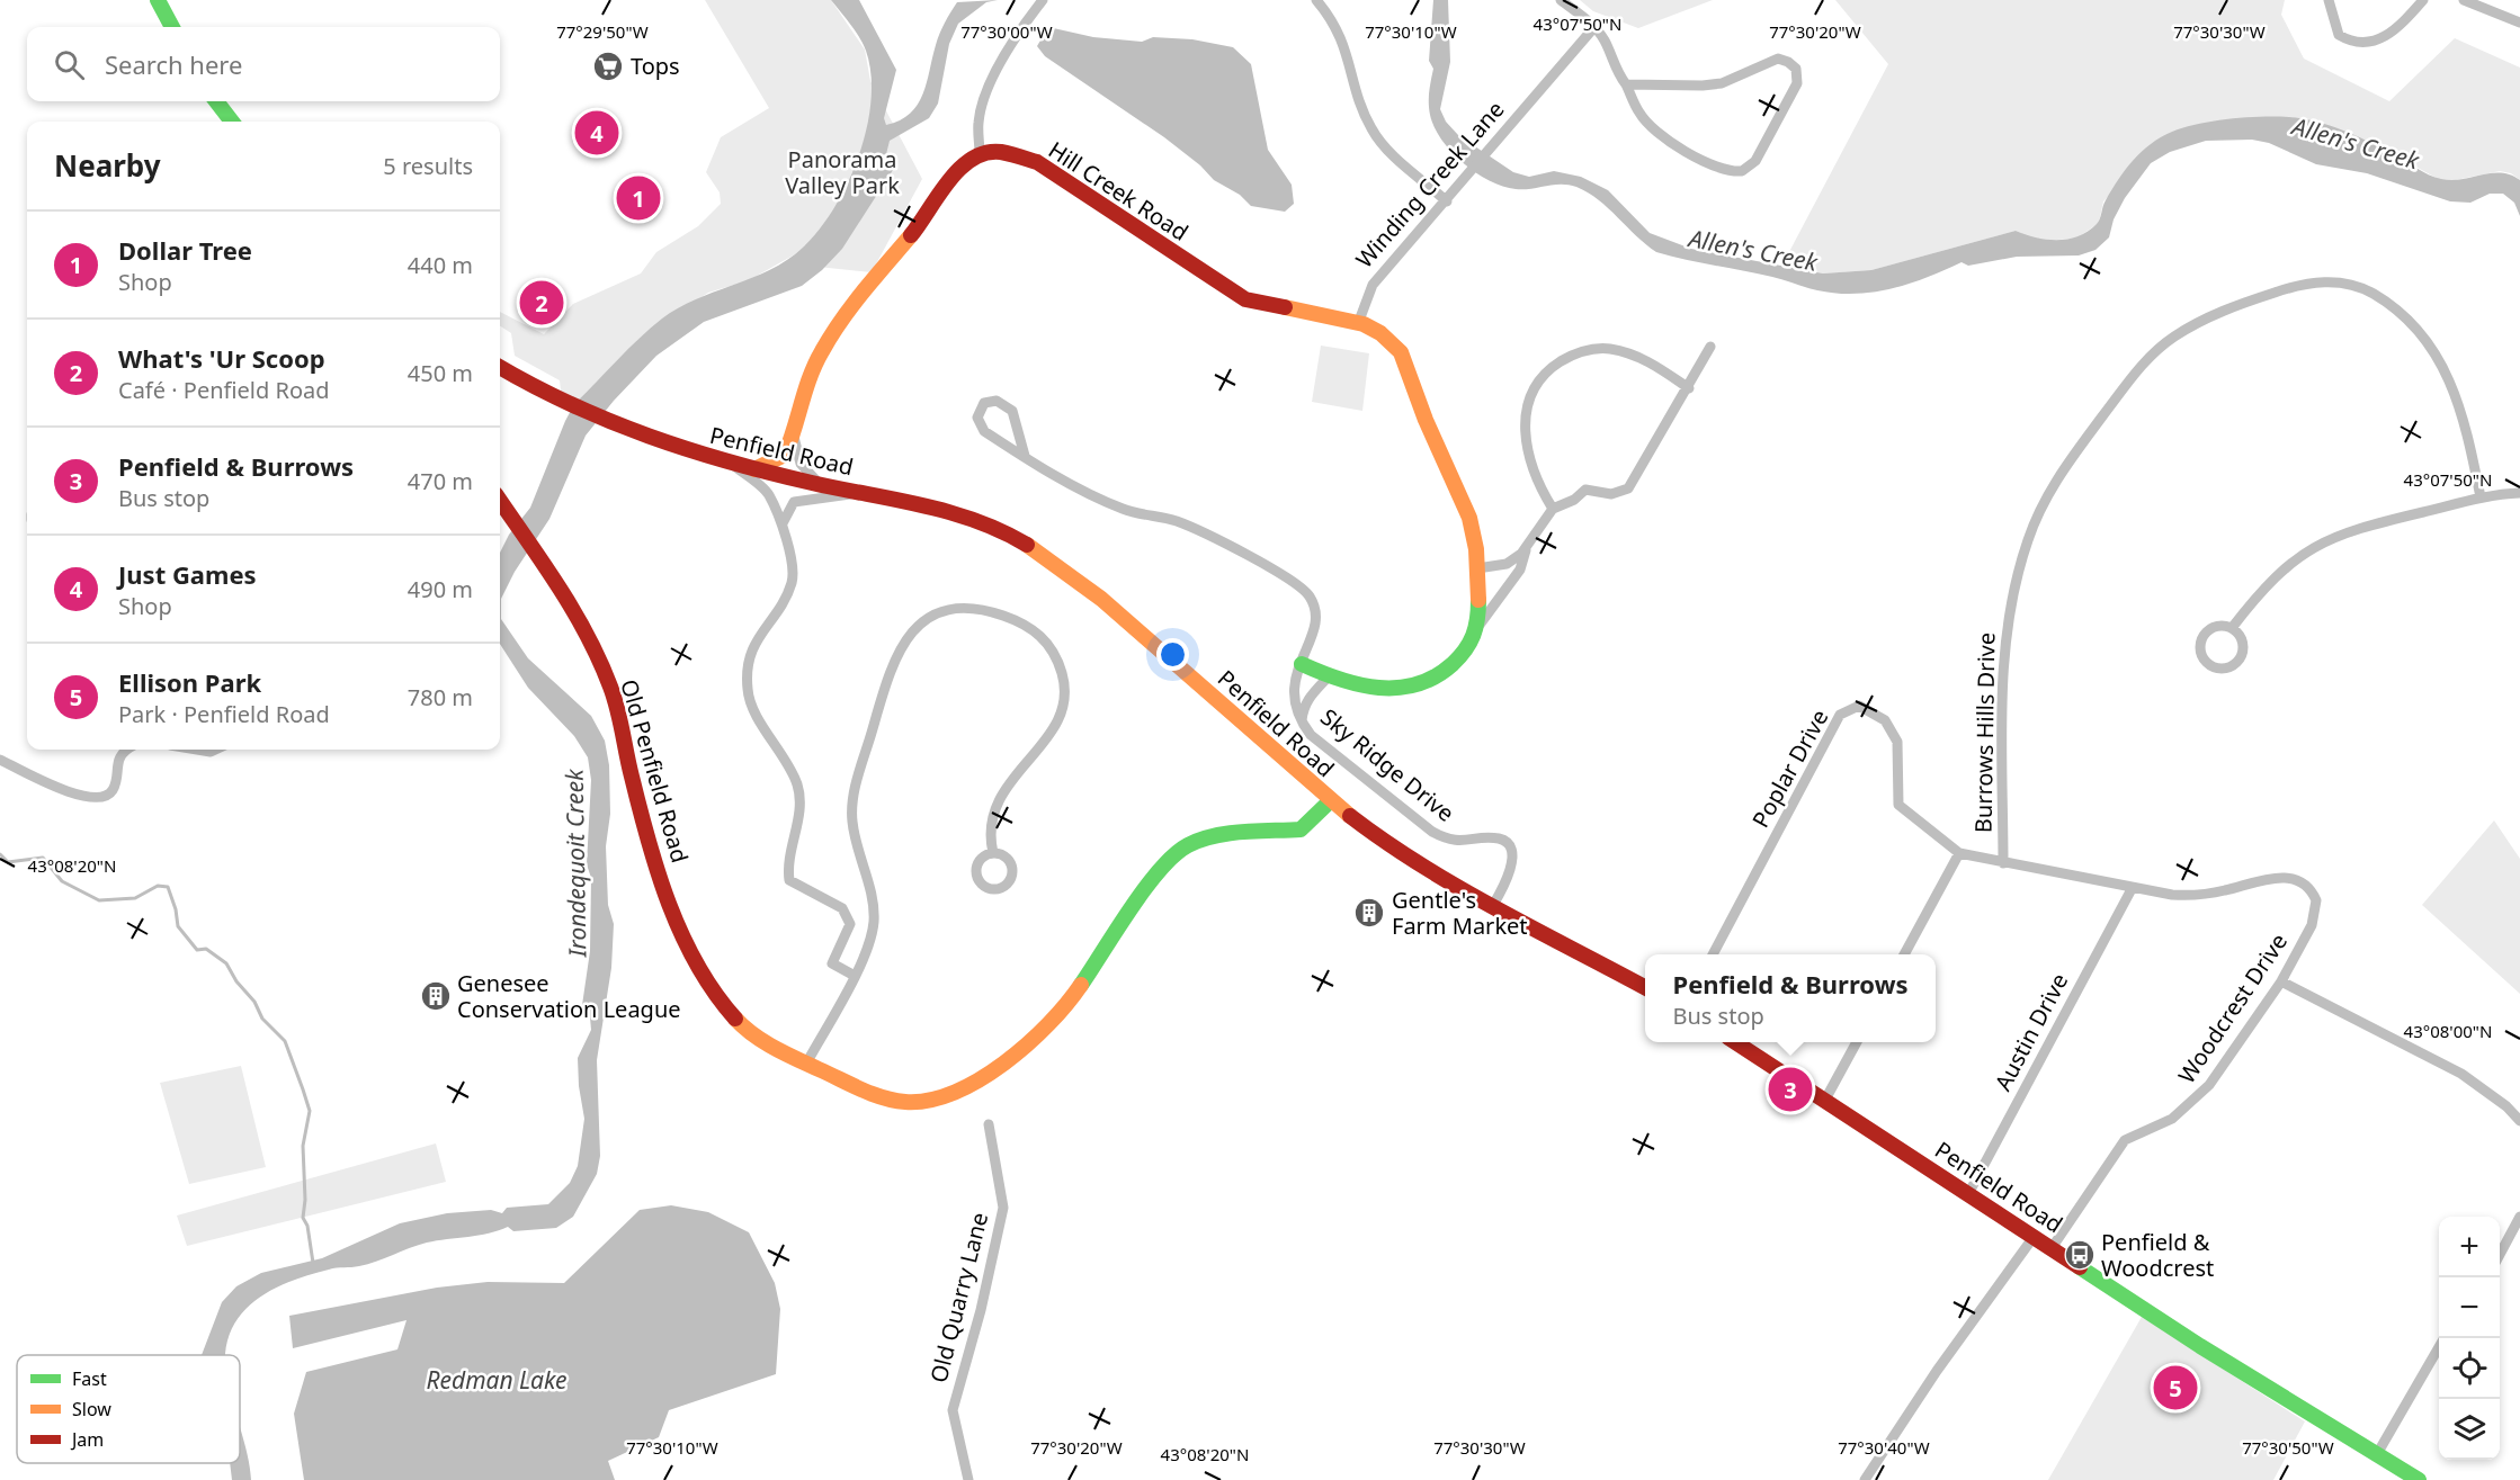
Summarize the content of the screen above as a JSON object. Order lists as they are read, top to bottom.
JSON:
{
  "streets": {
    "street": [
      "Winding Creek Lane",
      "Hill Creek Road",
      "Penfield Road",
      "Burrows Hills Drive",
      "Sky Ridge Drive",
      "Poplar Drive",
      "Old Penfield Road",
      "Woodcrest Drive",
      "Austin Drive",
      "Old Quarry Lane"
    ]
  },
  "crossings": [
    ["Winding Creek Lane", "Hill Creek Road"],
    ["Penfield Road", "Sky Ridge Drive"],
    ["Penfield Road", "Old Penfield Road"],
    ["Penfield Road", "Woodcrest Drive"],
    ["Penfield Road", "Austin Drive"],
    ["Burrows Hills Drive", "Woodcrest Drive"],
    ["Poplar Drive", "Woodcrest Drive"],
    ["Woodcrest Drive", "Austin Drive"]
  ],
  "water": ["Allen's Creek", "Irondequoit Creek", "Redman Lake"],
  "parks": ["Panorama Valley Park"],
  "places": {
    "supermarket": ["Tops"],
    "building": ["Gentle's Farm Market", "Genesee Conservation League"],
    "bus stop": ["Penfield & Woodcrest"]
  },
  "legend": ["Fast", "Slow", "Jam"],
  "page": {
    "search": "Search here",
    "pins": [
      "4",
      "1",
      "2",
      "3",
      "5"
    ],
    "heading": ["Nearby", "5 results"],
    "list": [
      {
        "mark": "1",
        "name": "Dollar Tree",
        "note": "Shop",
        "value": "440 m"
      },
      {
        "mark": "2",
        "name": "What's 'Ur Scoop",
        "note": "Café · Penfield Road",
        "value": "450 m"
      },
      {
        "mark": "3",
        "name": "Penfield & Burrows",
        "note": "Bus stop",
        "value": "470 m"
      },
      {
        "mark": "4",
        "name": "Just Games",
        "note": "Shop",
        "value": "490 m"
      },
      {
        "mark": "5",
        "name": "Ellison Park",
        "note": "Park · Penfield Road",
        "value": "780 m"
      }
    ],
    "popup": ["Penfield & Burrows", "Bus stop"],
    "map_buttons": ["+", "−"]
  },
  "coordinates": [
    "43°07'50\"N",
    "77°29'50\"W",
    "77°30'00\"W",
    "77°30'10\"W",
    "77°30'20\"W",
    "77°30'30\"W",
    "43°08'20\"N",
    "43°08'00\"N",
    "77°30'40\"W",
    "77°30'50\"W"
  ]
}
